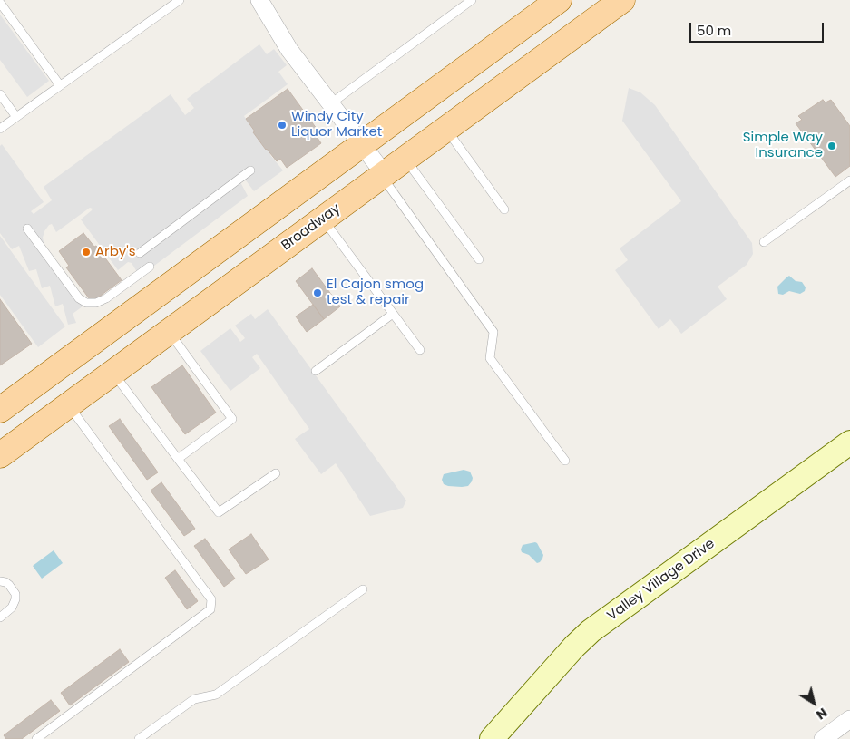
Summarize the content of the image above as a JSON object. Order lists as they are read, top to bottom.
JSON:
{
  "streets": {
    "main road": ["Broadway"],
    "street": ["Valley Village Drive"]
  },
  "places": [
    "Windy City Liquor Market",
    "Simple Way Insurance",
    "Arby's",
    "El Cajon smog test & repair"
  ],
  "scale_bar": "50 m",
  "north": "bottom right"
}
